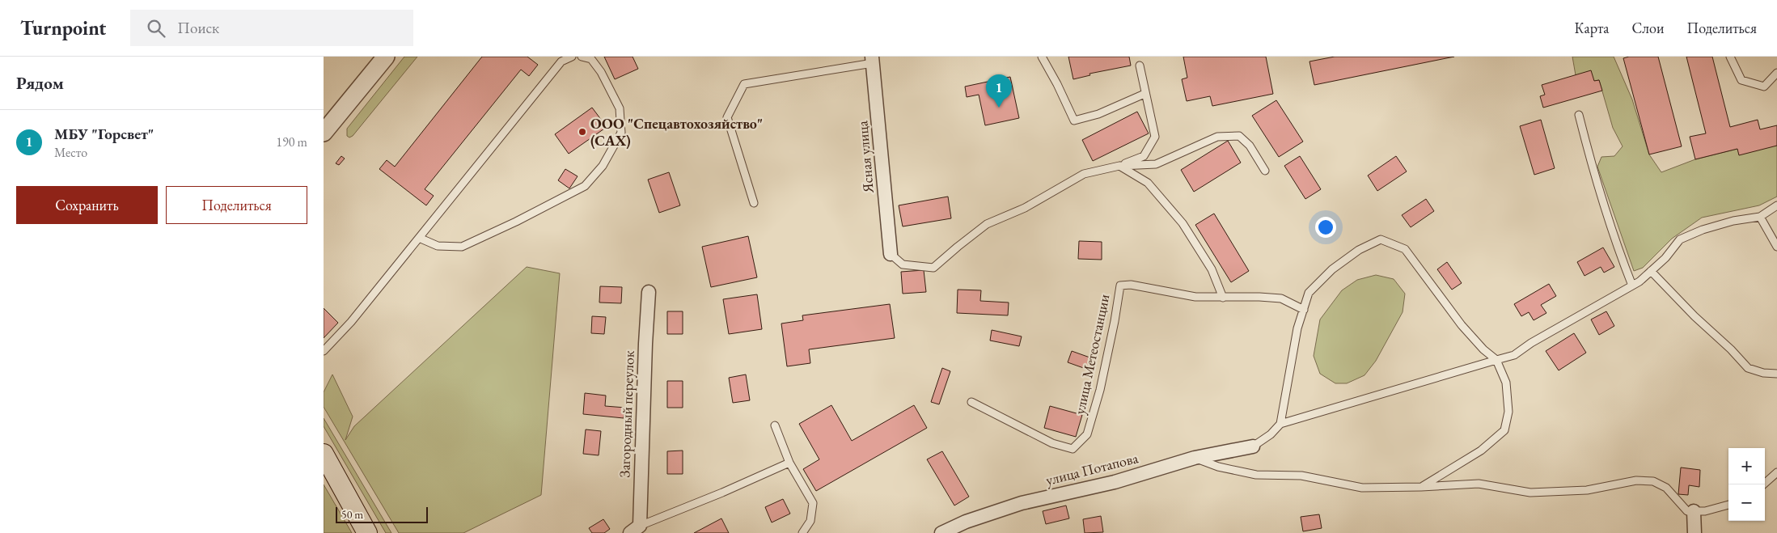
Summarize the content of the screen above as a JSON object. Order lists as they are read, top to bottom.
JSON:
{
  "streets": {
    "street": ["Ясная улица", "Загородный переулок", "улица Потапова"],
    "lane": ["улица Метеостанции"]
  },
  "places": ["ООО \"Спецавтохозяйство\" (САХ)"],
  "scale_bar": "50 m",
  "page": {
    "header": "Turnpoint",
    "search": "Поиск",
    "nav": ["Карта", "Слои", "Поделиться"],
    "heading": "Рядом",
    "pins": "1",
    "list": [
      {
        "mark": "1",
        "name": "МБУ \"Горсвет\"",
        "note": "Место",
        "value": "190 m"
      }
    ],
    "buttons": ["Сохранить", "Поделиться"],
    "map_buttons": ["+", "−"],
    "scale": "50 m"
  }
}
